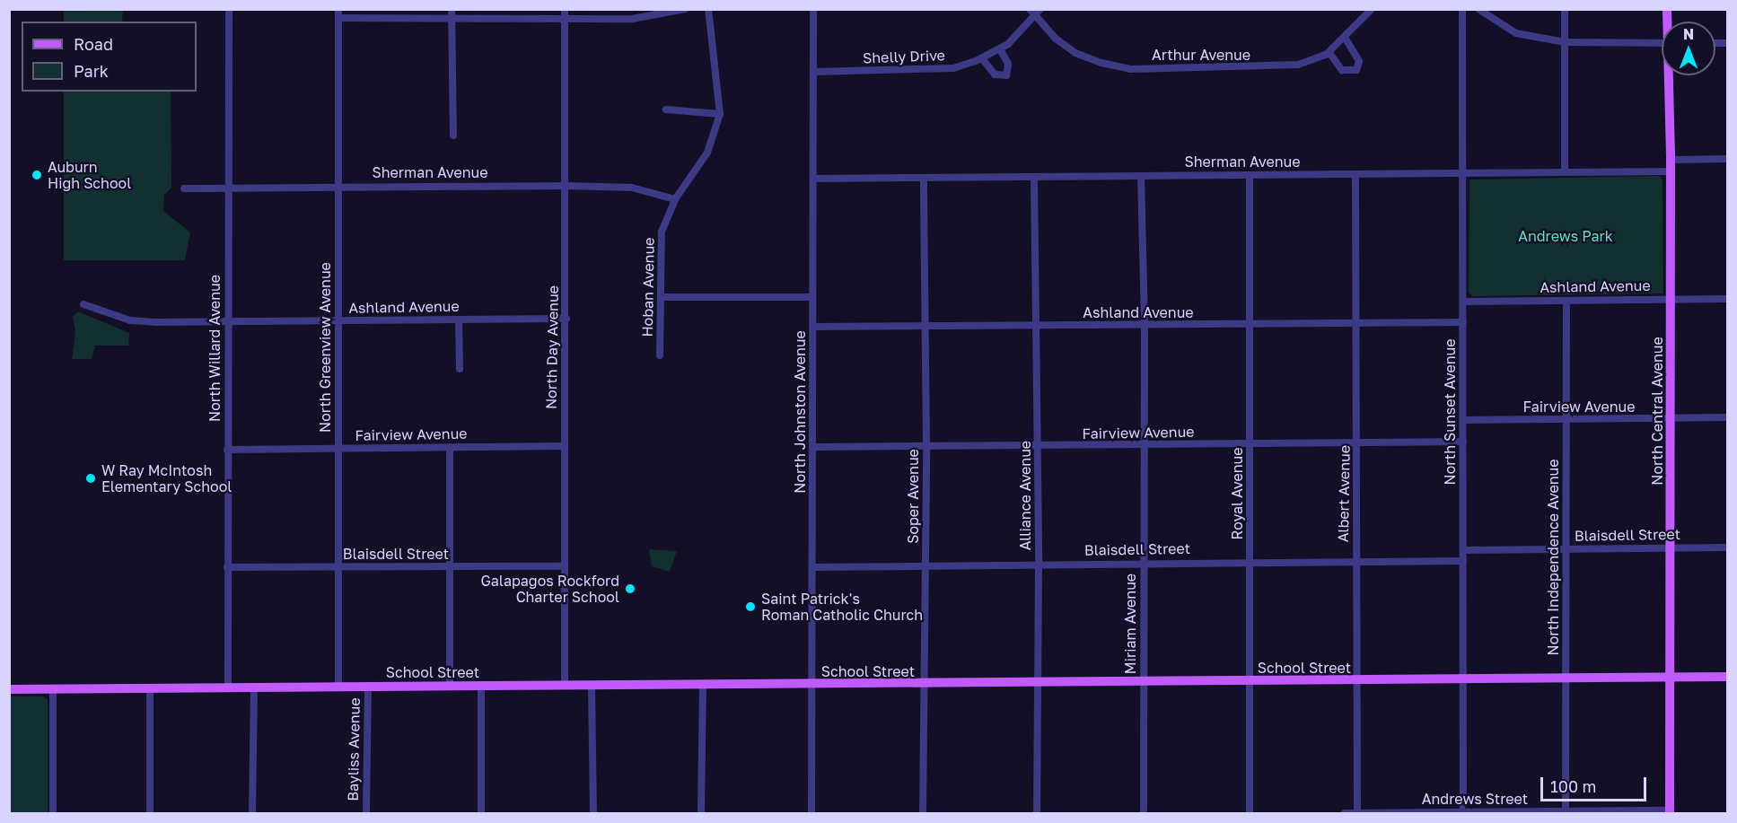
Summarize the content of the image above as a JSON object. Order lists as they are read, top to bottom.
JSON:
{
  "streets": {
    "main road": ["North Central Avenue", "School Street"],
    "street": [
      "Arthur Avenue",
      "Shelly Drive",
      "Sherman Avenue",
      "Ashland Avenue",
      "Hoban Avenue",
      "North Greenview Avenue",
      "North Day Avenue",
      "North Willard Avenue",
      "Fairview Avenue",
      "North Johnston Avenue",
      "North Sunset Avenue",
      "Royal Avenue",
      "Albert Avenue",
      "Alliance Avenue",
      "Soper Avenue",
      "Blaisdell Street",
      "North Independence Avenue",
      "Miriam Avenue",
      "Bayliss Avenue",
      "Andrews Street"
    ]
  },
  "crossings": [
    ["Arthur Avenue", "Shelly Drive"],
    ["Shelly Drive", "North Johnston Avenue"],
    ["Sherman Avenue", "Hoban Avenue"],
    ["Sherman Avenue", "North Greenview Avenue"],
    ["Sherman Avenue", "North Day Avenue"],
    ["Sherman Avenue", "North Willard Avenue"],
    ["Sherman Avenue", "North Central Avenue"],
    ["Sherman Avenue", "North Johnston Avenue"],
    ["Sherman Avenue", "North Sunset Avenue"],
    ["Sherman Avenue", "Royal Avenue"],
    ["Sherman Avenue", "Albert Avenue"],
    ["Sherman Avenue", "Alliance Avenue"],
    ["Sherman Avenue", "Soper Avenue"],
    ["Sherman Avenue", "Miriam Avenue"],
    ["Ashland Avenue", "North Greenview Avenue"],
    ["Ashland Avenue", "North Day Avenue"],
    ["Ashland Avenue", "North Willard Avenue"],
    ["Ashland Avenue", "North Central Avenue"],
    ["Ashland Avenue", "North Johnston Avenue"],
    ["Ashland Avenue", "North Sunset Avenue"],
    ["Ashland Avenue", "Royal Avenue"],
    ["Ashland Avenue", "Albert Avenue"],
    ["Ashland Avenue", "Alliance Avenue"],
    ["Ashland Avenue", "Soper Avenue"],
    ["Ashland Avenue", "North Independence Avenue"],
    ["Ashland Avenue", "Miriam Avenue"],
    ["North Greenview Avenue", "Fairview Avenue"],
    ["North Greenview Avenue", "Blaisdell Street"],
    ["North Greenview Avenue", "School Street"],
    ["North Day Avenue", "Fairview Avenue"],
    ["North Day Avenue", "Blaisdell Street"],
    ["North Day Avenue", "School Street"],
    ["North Willard Avenue", "Fairview Avenue"],
    ["North Willard Avenue", "Blaisdell Street"],
    ["North Willard Avenue", "School Street"],
    ["Fairview Avenue", "North Central Avenue"],
    ["Fairview Avenue", "North Johnston Avenue"],
    ["Fairview Avenue", "North Sunset Avenue"],
    ["Fairview Avenue", "Royal Avenue"],
    ["Fairview Avenue", "Albert Avenue"],
    ["Fairview Avenue", "Alliance Avenue"],
    ["Fairview Avenue", "Soper Avenue"],
    ["Fairview Avenue", "North Independence Avenue"],
    ["Fairview Avenue", "Miriam Avenue"],
    ["North Central Avenue", "Blaisdell Street"],
    ["North Central Avenue", "School Street"],
    ["North Central Avenue", "Andrews Street"],
    ["North Johnston Avenue", "Blaisdell Street"],
    ["North Johnston Avenue", "School Street"],
    ["North Sunset Avenue", "Blaisdell Street"],
    ["North Sunset Avenue", "School Street"],
    ["North Sunset Avenue", "Andrews Street"],
    ["Royal Avenue", "Blaisdell Street"],
    ["Royal Avenue", "School Street"],
    ["Albert Avenue", "Blaisdell Street"],
    ["Albert Avenue", "School Street"],
    ["Albert Avenue", "Andrews Street"],
    ["Alliance Avenue", "Blaisdell Street"],
    ["Alliance Avenue", "School Street"],
    ["Soper Avenue", "Blaisdell Street"],
    ["Soper Avenue", "School Street"],
    ["Blaisdell Street", "North Independence Avenue"],
    ["Blaisdell Street", "Miriam Avenue"],
    ["North Independence Avenue", "School Street"],
    ["North Independence Avenue", "Andrews Street"],
    ["Miriam Avenue", "School Street"],
    ["School Street", "Bayliss Avenue"]
  ],
  "parks": ["Andrews Park"],
  "places": [
    "Auburn High School",
    "W Ray McIntosh Elementary School",
    "Galapagos Rockford Charter School",
    "Saint Patrick's Roman Catholic Church"
  ],
  "legend": ["Road", "Park"],
  "scale_bar": "100 m",
  "north": "top"
}
